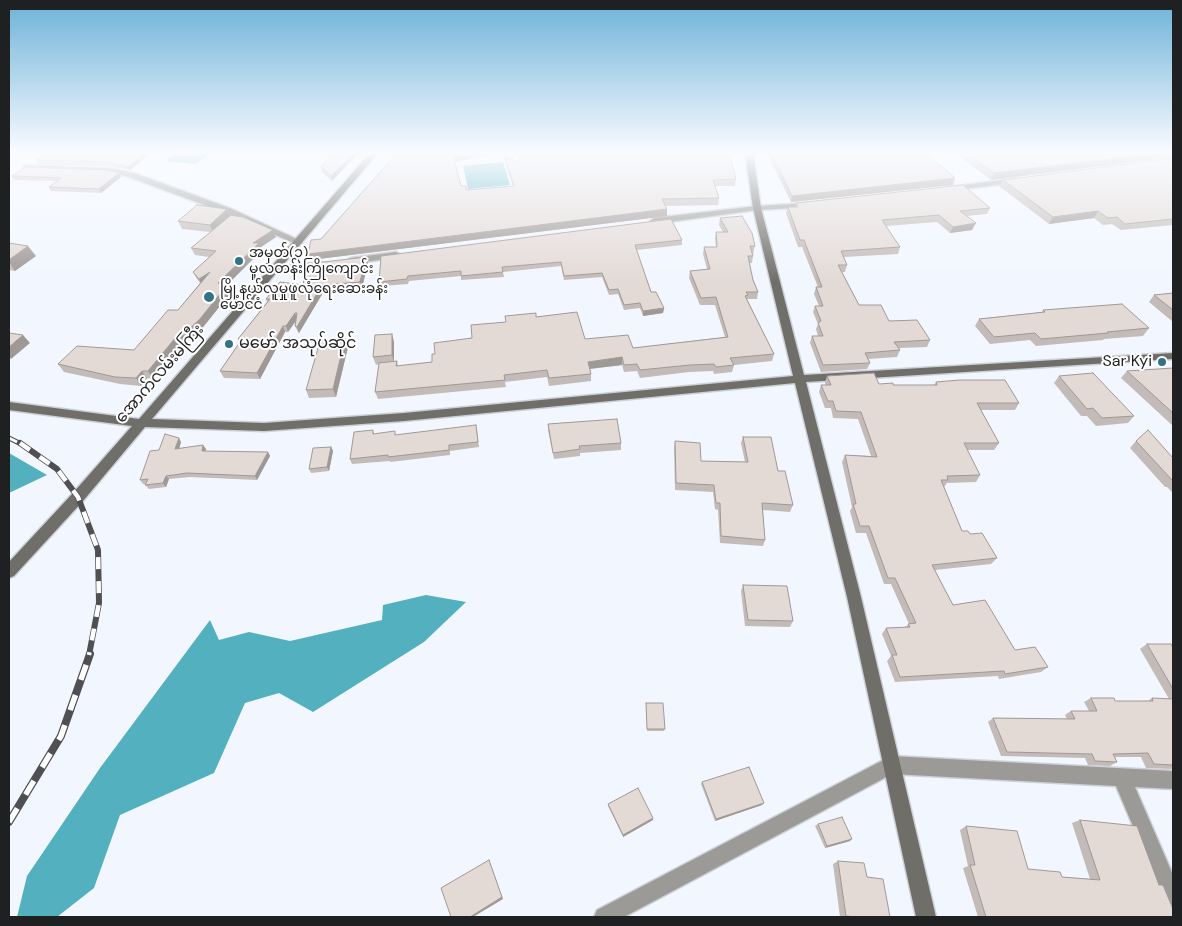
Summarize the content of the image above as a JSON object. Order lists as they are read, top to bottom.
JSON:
{
  "streets": {
    "main road": ["အောက်လမ်းမကြီး"]
  },
  "places": [
    "အမှတ်(၃) မူလတန်းကြိုကျောင်း",
    "မြို့နယ်လူမှုဖူလုံရေးဆေးခန်း မောင်ငံ",
    "မမော် အသုပ်ဆိုင်",
    "Sar Kyi"
  ]
}
